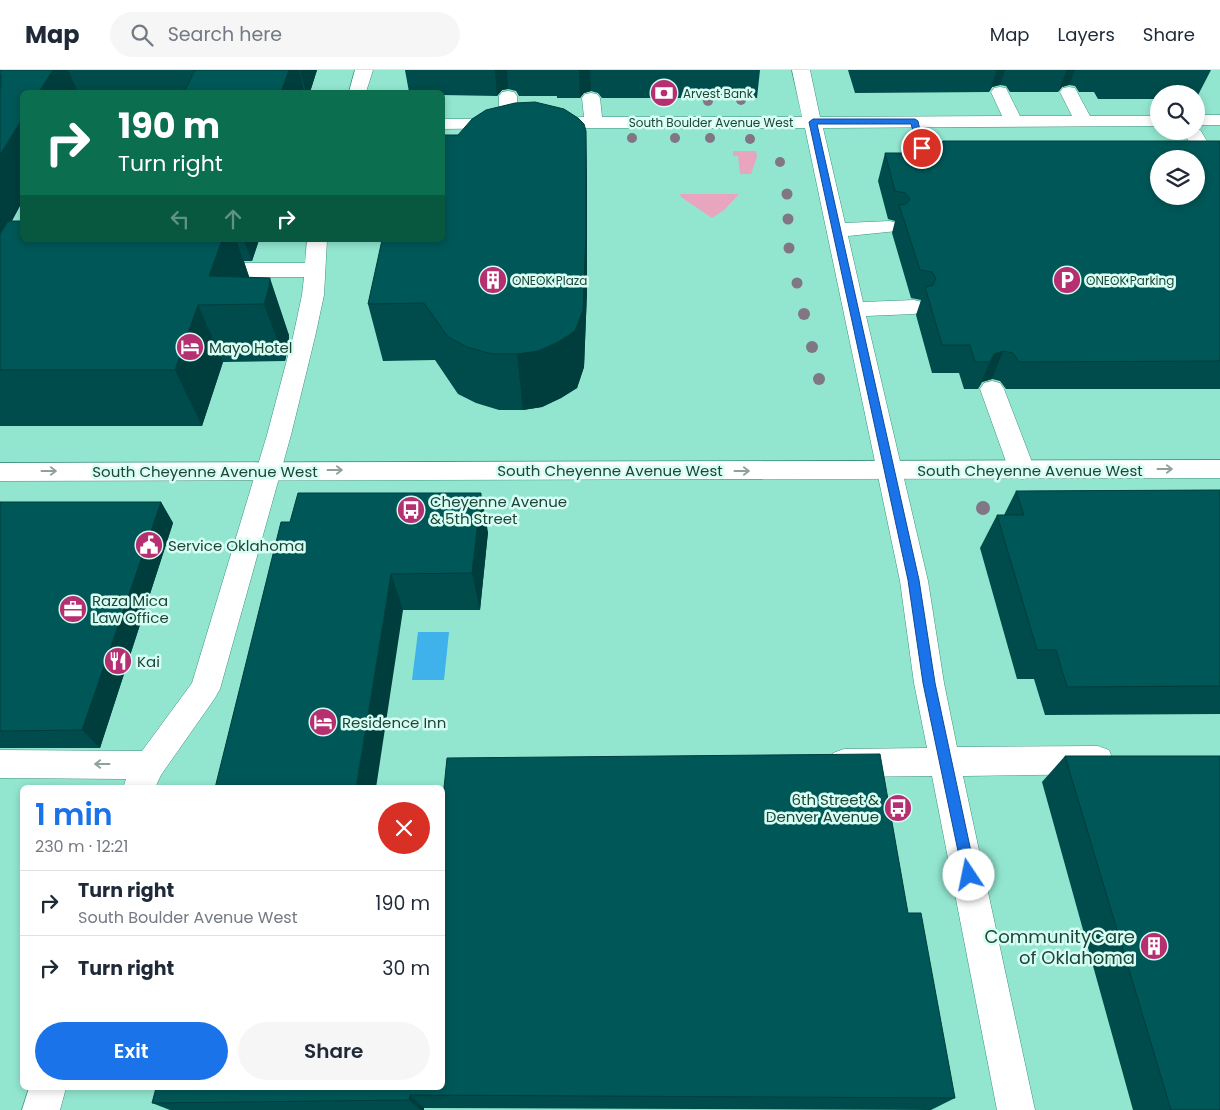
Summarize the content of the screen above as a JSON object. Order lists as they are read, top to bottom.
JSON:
{
  "streets": {
    "street": ["South Boulder Avenue West", "South Cheyenne Avenue West"]
  },
  "one_way": ["South Cheyenne Avenue West"],
  "places": {
    "bank": ["Arvest Bank"],
    "building": ["ONEOK Plaza", "CommunityCare of Oklahoma"],
    "parking": ["ONEOK Parking"],
    "hotel": ["Mayo Hotel", "Residence Inn"],
    "bus stop": ["Cheyenne Avenue & 5th Street", "6th Street & Denver Avenue"],
    "public building": ["Service Oklahoma"],
    "office": ["Raza Mica Law Office"],
    "restaurant": ["Kai"]
  },
  "page": {
    "header": "Map",
    "search": "Search here",
    "nav": ["Map", "Layers", "Share"],
    "turn": ["190 m", "Turn right"],
    "heading": ["1 min", "230 m · 12:21"],
    "list": [
      {
        "name": "Turn right",
        "note": "South Boulder Avenue West",
        "value": "190 m"
      },
      {
        "name": "Turn right",
        "value": "30 m"
      }
    ],
    "buttons": ["Exit", "Share"]
  }
}
